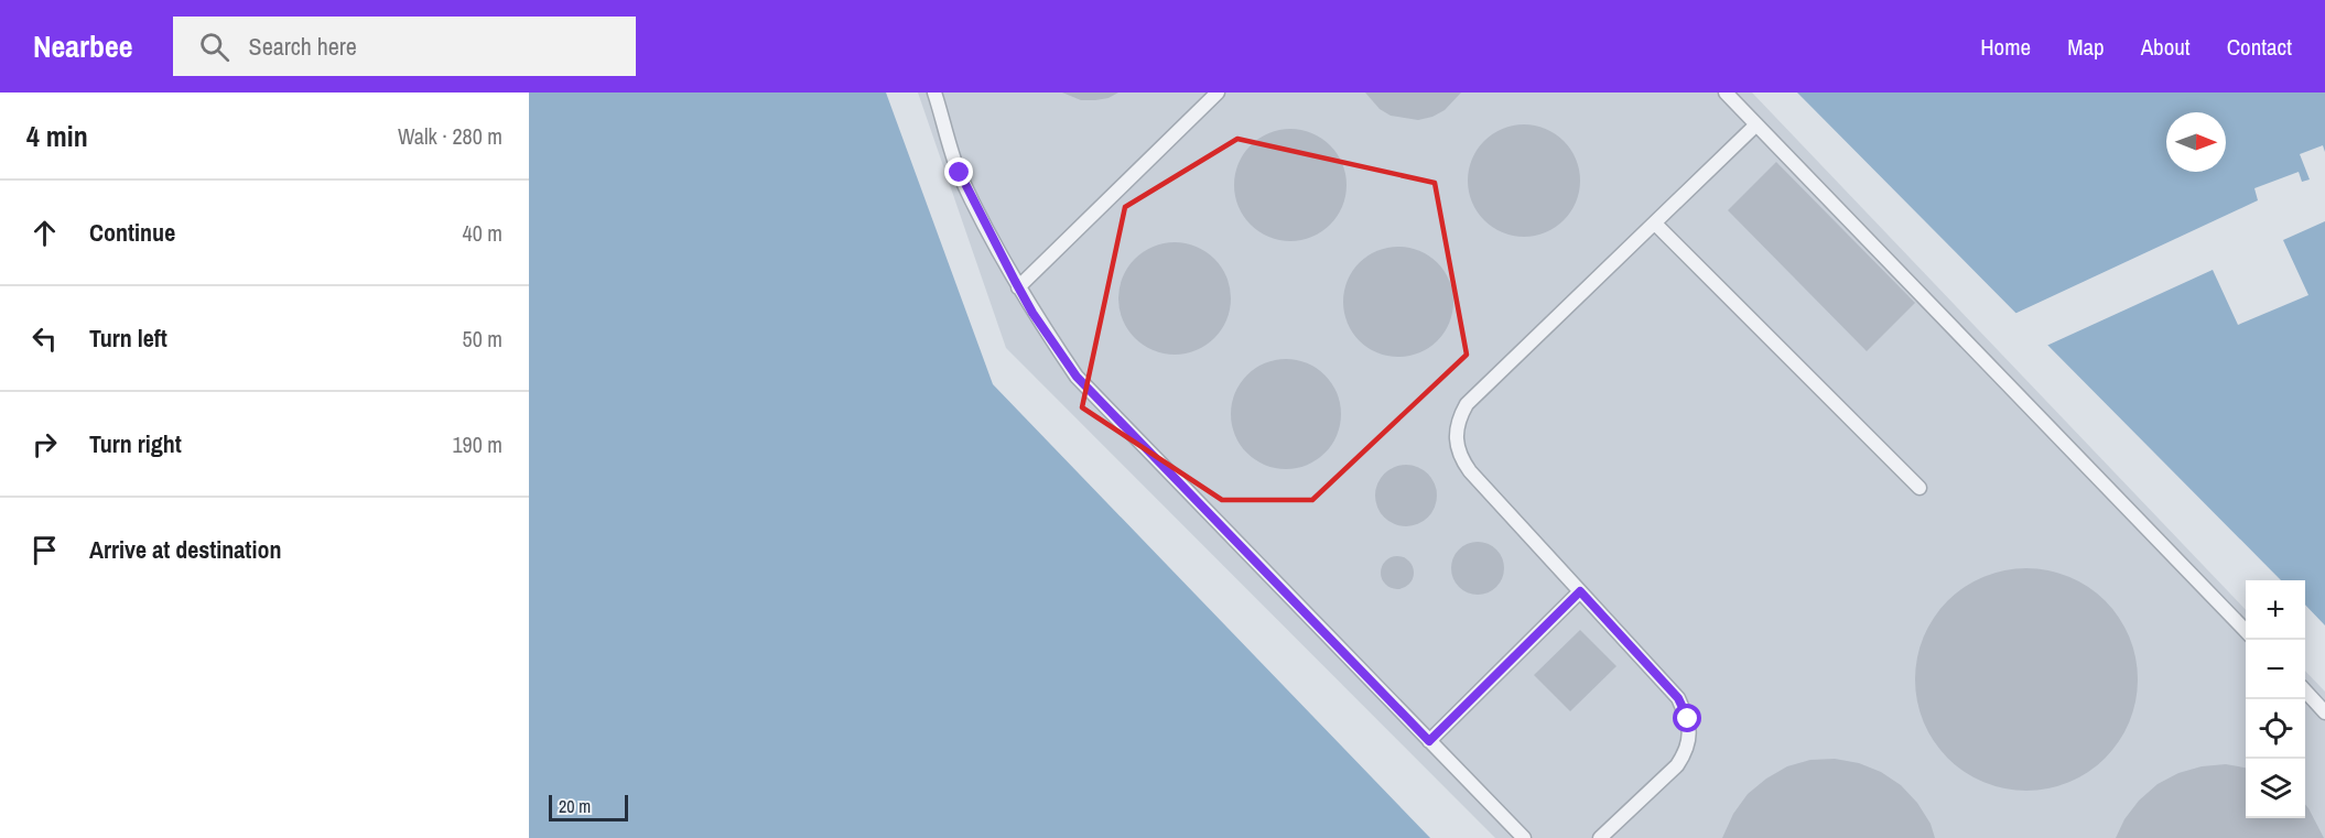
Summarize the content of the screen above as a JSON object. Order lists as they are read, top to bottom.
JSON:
{
  "scale_bar": "20 m",
  "north": "right",
  "page": {
    "header": "Nearbee",
    "search": "Search here",
    "nav": [
      "Home",
      "Map",
      "About",
      "Contact"
    ],
    "heading": ["4 min", "Walk · 280 m"],
    "list": [
      ["Continue", "40 m"],
      ["Turn left", "50 m"],
      ["Turn right", "190 m"],
      "Arrive at destination"
    ],
    "map_buttons": ["+", "−"],
    "scale": "20 m"
  }
}
